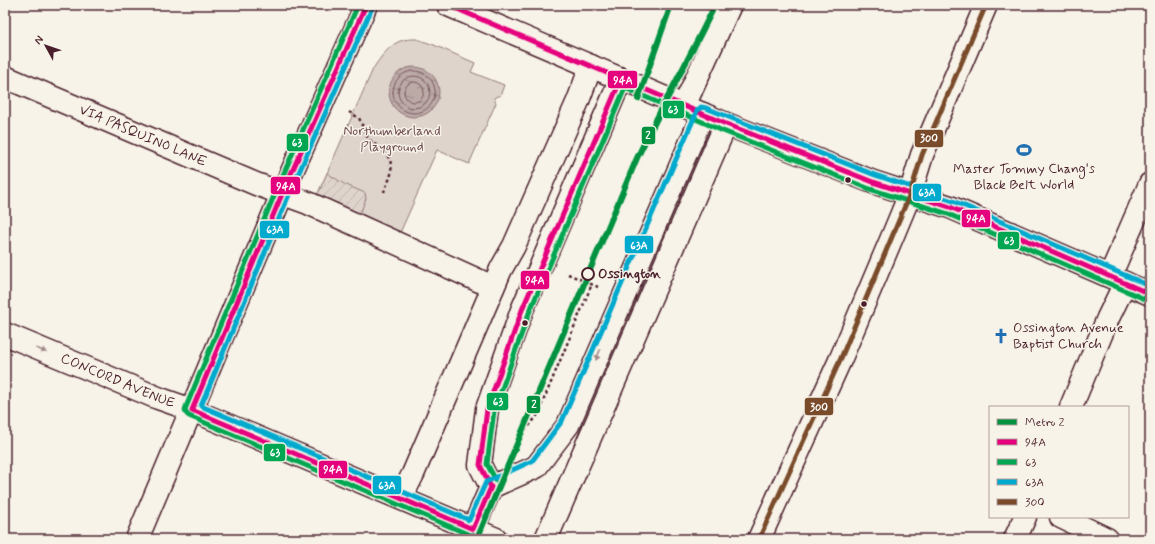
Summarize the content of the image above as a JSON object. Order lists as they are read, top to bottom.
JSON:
{
  "streets": {
    "street": ["VIA PASQUINO LANE", "CONCORD AVENUE"]
  },
  "one_way": ["CONCORD AVENUE"],
  "parks": ["Northumberland Playground"],
  "places": {
    "sports": ["Master Tommy Chang's Black Belt World"],
    "other": ["Ossington"],
    "church": ["Ossington Avenue Baptist Church"]
  },
  "lines": [
    "metro line 2",
    "transit line 94A",
    "transit line 63",
    "transit line 300",
    "transit line 63A"
  ],
  "legend": [
    "Metro 2",
    "94A",
    "63",
    "63A",
    "300"
  ],
  "north": "top left"
}
